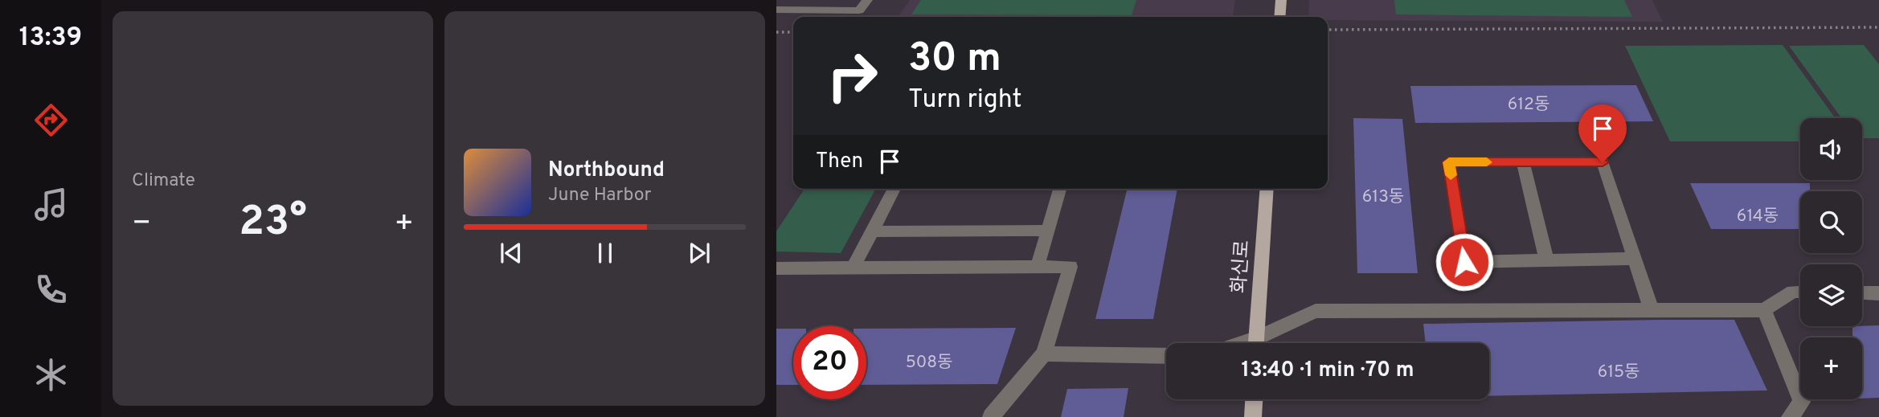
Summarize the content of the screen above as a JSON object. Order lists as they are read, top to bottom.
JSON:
{
  "streets": {
    "main road": ["화신로"]
  },
  "house_numbers": [
    "612동",
    "613동",
    "614동",
    "508동",
    "615동"
  ],
  "page": {
    "tabs": "13:39",
    "tile": "Climate",
    "turn": ["30 m", "Turn right"],
    "map_buttons": "+",
    "then": "Then",
    "song": ["Northbound", "June Harbor"],
    "heat": ["−", "23°", "+"],
    "limit": "20",
    "trip": "13:40 · 1 min · 70 m"
  }
}
